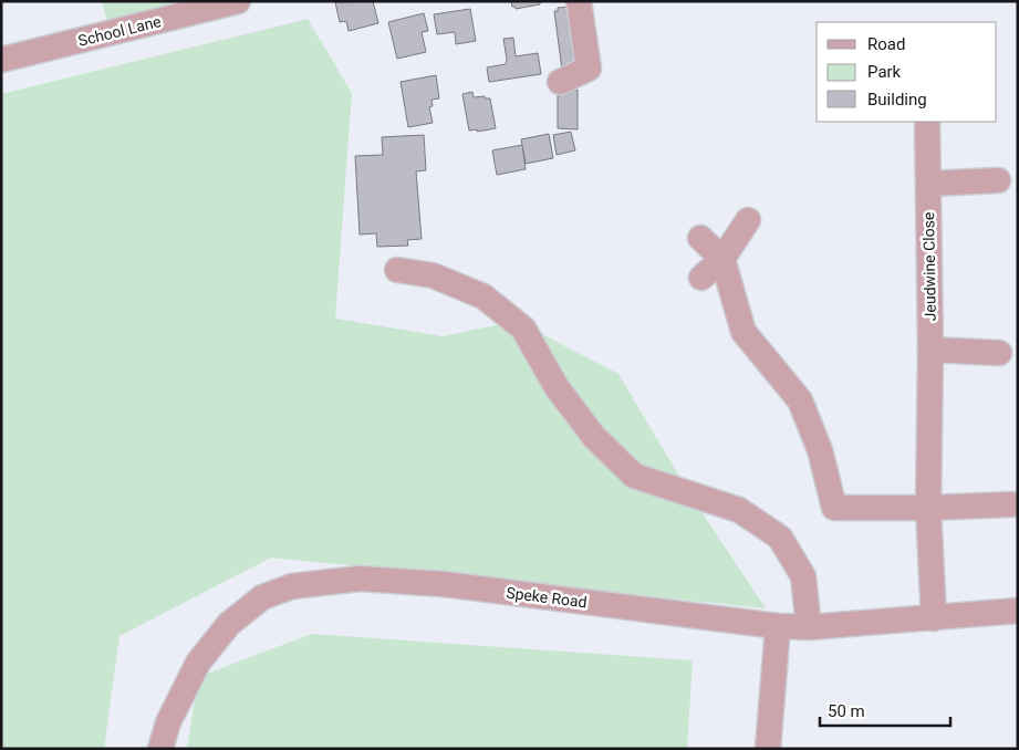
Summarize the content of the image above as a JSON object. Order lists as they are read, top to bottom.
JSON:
{
  "streets": {
    "street": ["School Lane", "Jeudwine Close", "Speke Road"]
  },
  "crossings": [
    ["Jeudwine Close", "Speke Road"]
  ],
  "legend": ["Road", "Park", "Building"],
  "scale_bar": "50 m"
}
